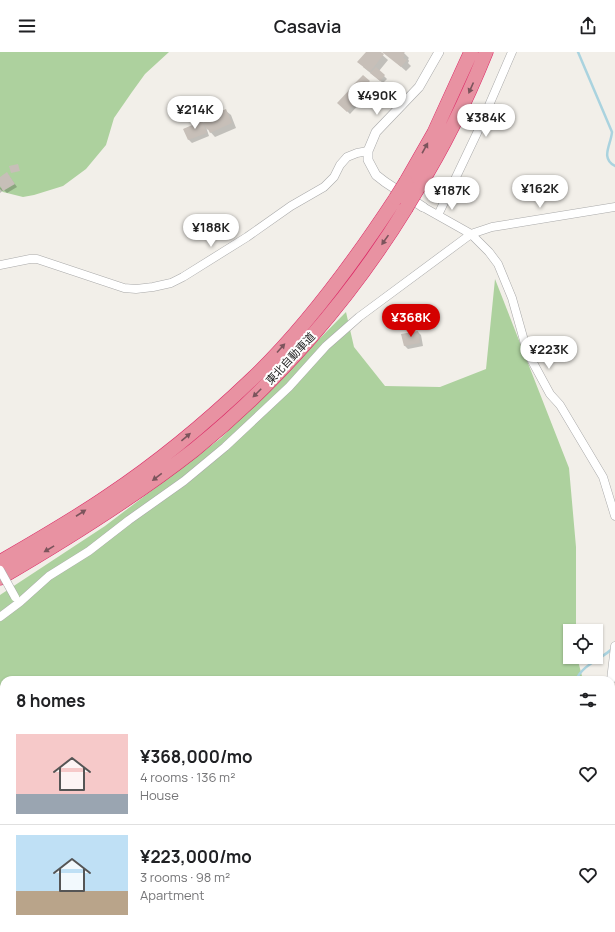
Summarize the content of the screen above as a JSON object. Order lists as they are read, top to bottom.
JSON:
{
  "streets": {
    "highway": ["東北自動車道"]
  },
  "page": {
    "header": "Casavia",
    "price": [
      "¥490K",
      "¥214K",
      "¥384K",
      "¥162K",
      "¥187K",
      "¥188K",
      "¥368K",
      "¥223K"
    ],
    "heading": "8 homes",
    "list": [
      {
        "name": "¥368,000/mo",
        "note": "4 rooms · 136 m² · House"
      },
      {
        "name": "¥223,000/mo",
        "note": "3 rooms · 98 m² · Apartment"
      }
    ]
  }
}
